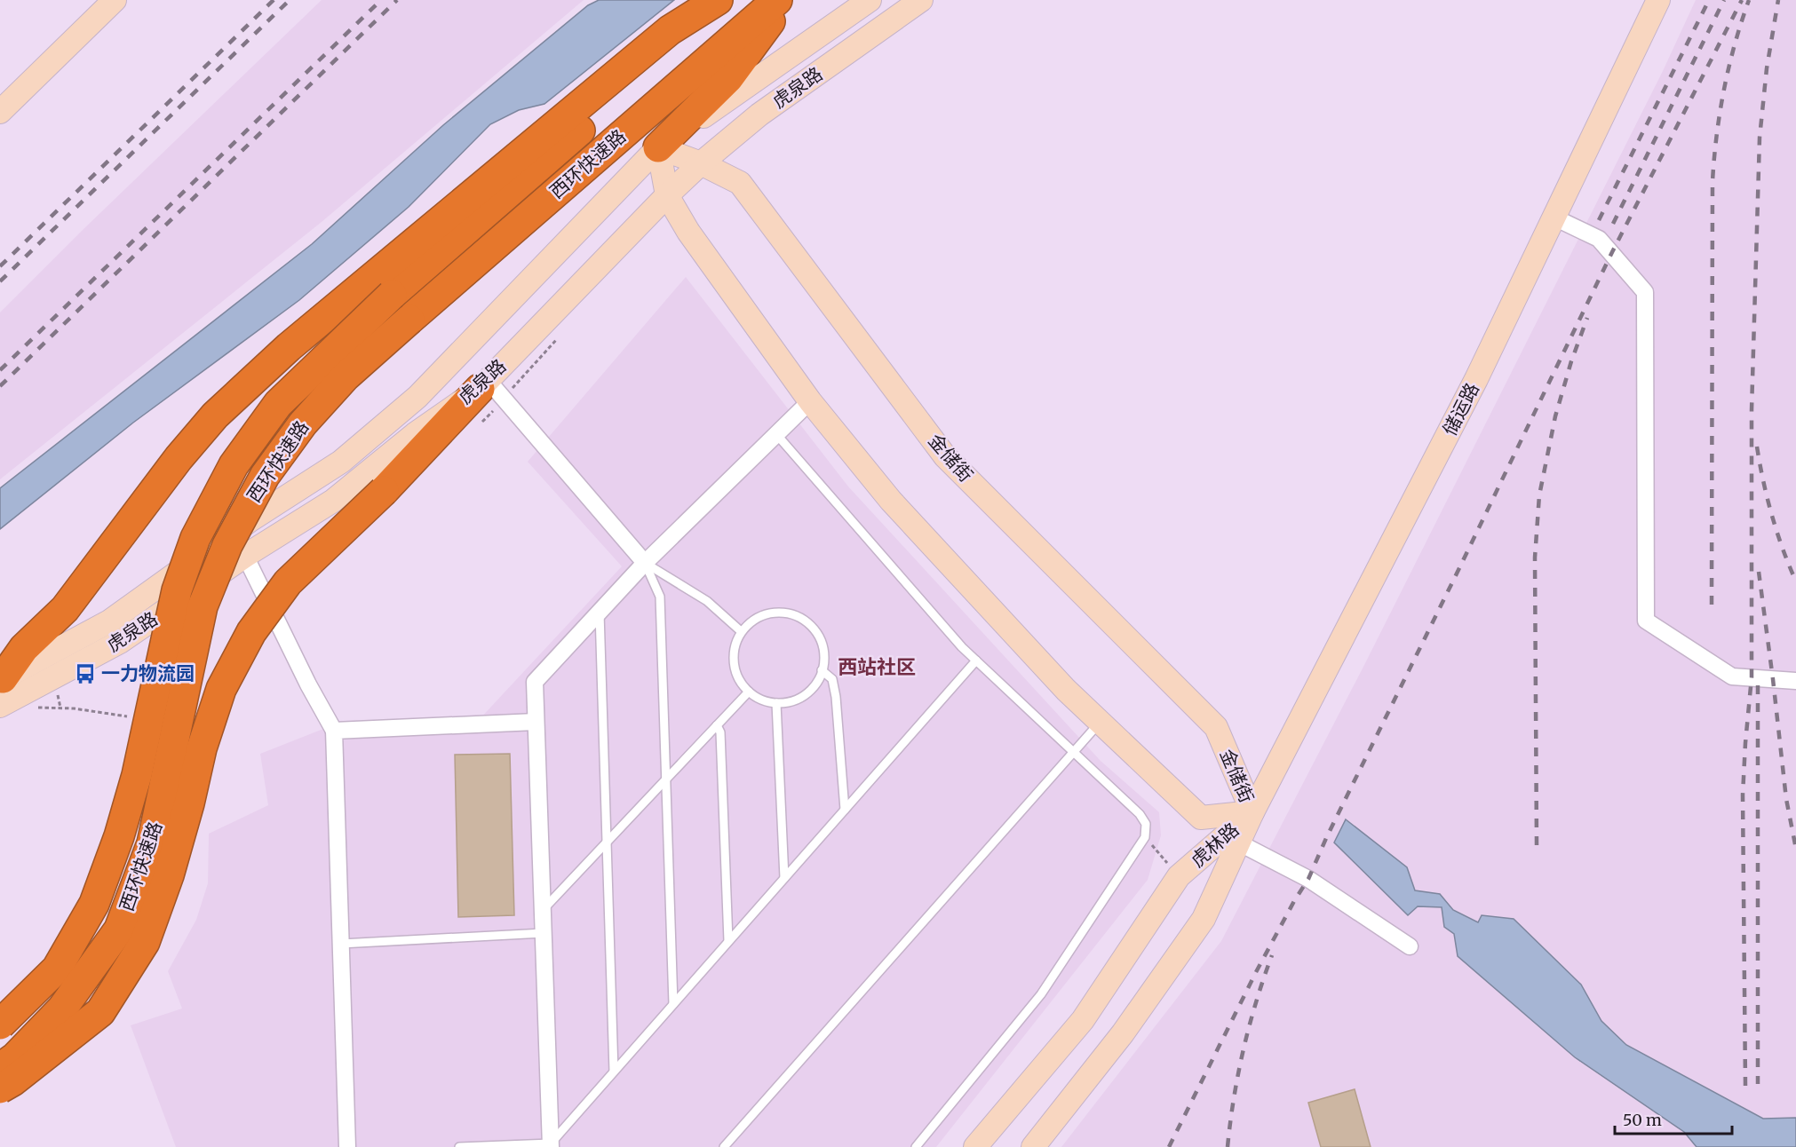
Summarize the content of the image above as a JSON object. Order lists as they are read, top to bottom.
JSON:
{
  "streets": {
    "highway": ["西环快速路"],
    "street": [
      "虎泉路",
      "储运路",
      "金储街",
      "虎林路"
    ]
  },
  "crossings": [
    ["虎泉路", "金储街"],
    ["储运路", "金储街"],
    ["储运路", "虎林路"],
    ["金储街", "虎林路"]
  ],
  "districts": ["西站社区"],
  "places": {
    "bus stop": ["一力物流园"]
  },
  "scale_bar": "50 m"
}
